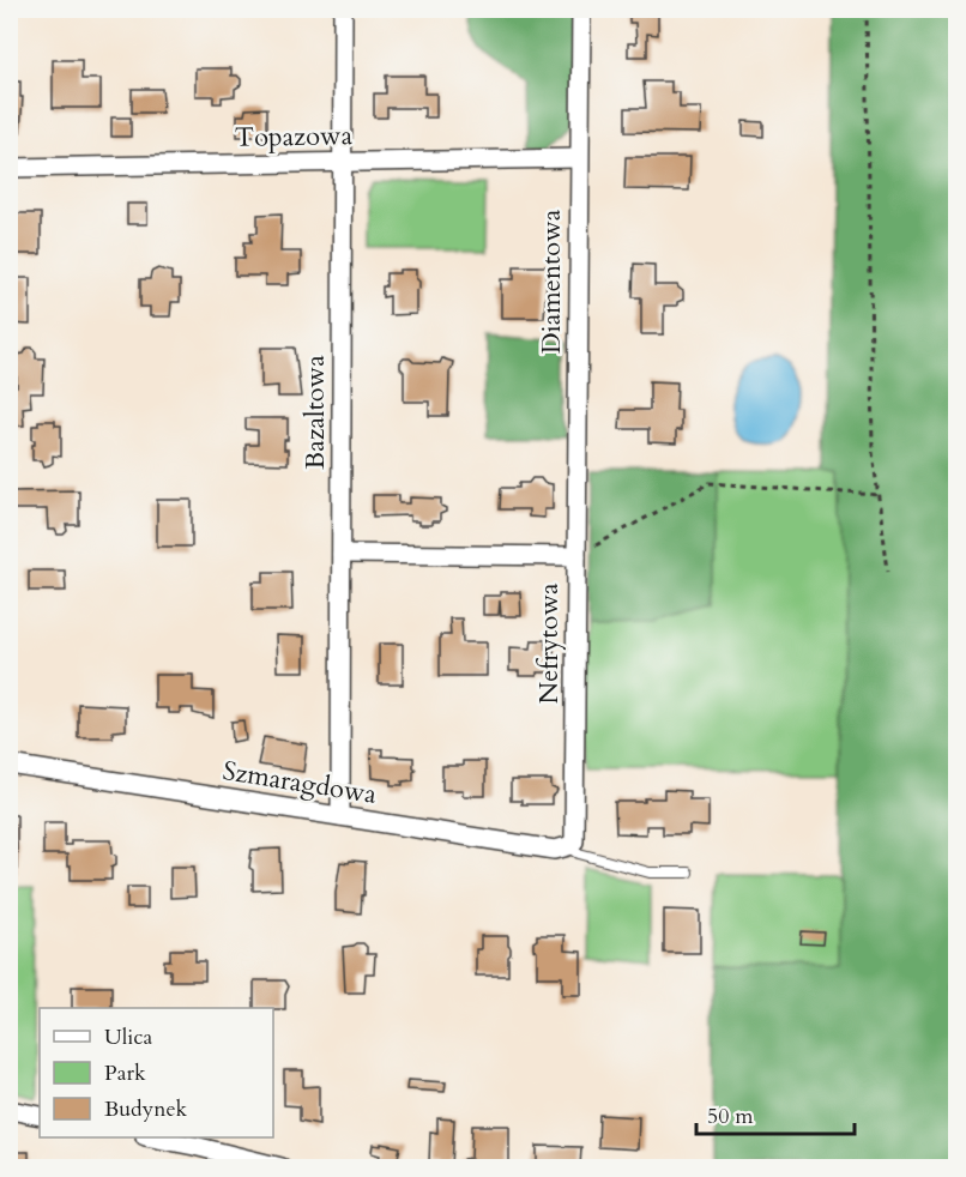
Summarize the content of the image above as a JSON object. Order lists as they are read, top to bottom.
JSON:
{
  "streets": {
    "street": [
      "Topazowa",
      "Diamentowa",
      "Bazaltowa",
      "Nefrytowa",
      "Szmaragdowa"
    ]
  },
  "crossings": [
    ["Topazowa", "Diamentowa"],
    ["Topazowa", "Bazaltowa"],
    ["Diamentowa", "Nefrytowa"],
    ["Bazaltowa", "Nefrytowa"],
    ["Bazaltowa", "Szmaragdowa"],
    ["Nefrytowa", "Szmaragdowa"]
  ],
  "legend": ["Ulica", "Park", "Budynek"],
  "scale_bar": "50 m"
}
